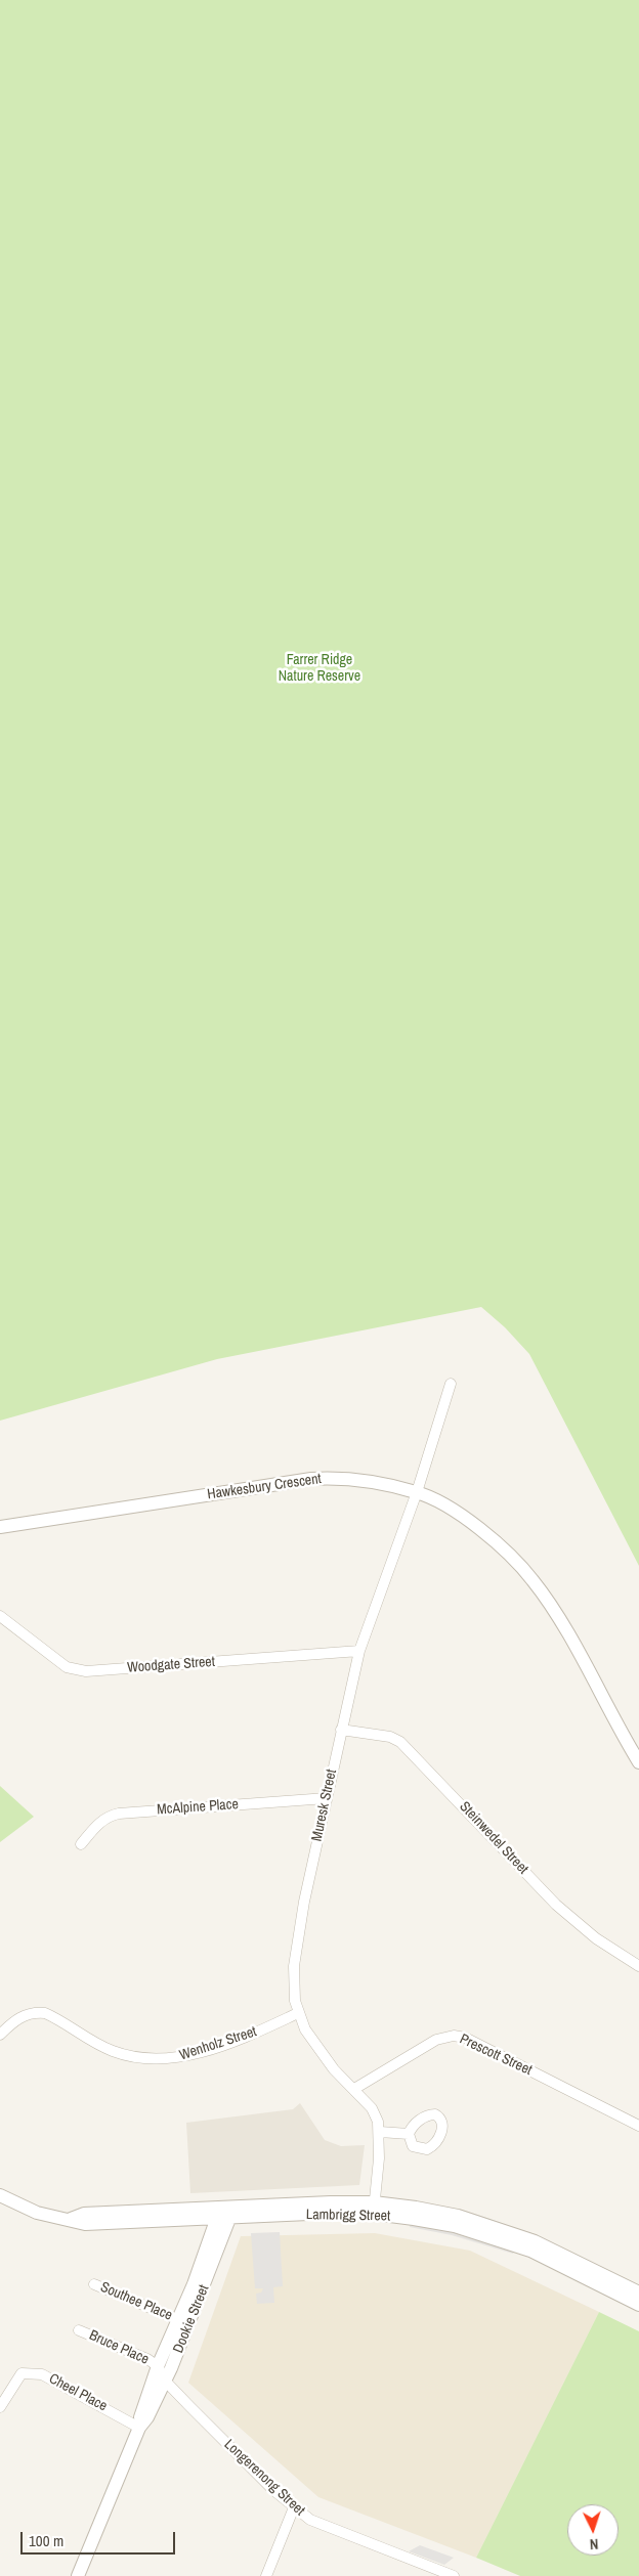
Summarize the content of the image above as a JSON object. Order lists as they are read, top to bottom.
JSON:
{
  "streets": {
    "street": [
      "Hawkesbury Crescent",
      "Woodgate Street",
      "Muresk Street",
      "McAlpine Place",
      "Steinwedel Street",
      "Wenholz Street",
      "Prescott Street",
      "Lambrigg Street",
      "Southee Place",
      "Dookie Street",
      "Bruce Place",
      "Cheel Place",
      "Longerenong Street"
    ]
  },
  "crossings": [
    ["Hawkesbury Crescent", "Muresk Street"],
    ["Woodgate Street", "Muresk Street"],
    ["Muresk Street", "McAlpine Place"],
    ["Muresk Street", "Steinwedel Street"],
    ["Muresk Street", "Wenholz Street"],
    ["Muresk Street", "Prescott Street"],
    ["Muresk Street", "Lambrigg Street"],
    ["Lambrigg Street", "Dookie Street"],
    ["Southee Place", "Dookie Street"],
    ["Dookie Street", "Bruce Place"],
    ["Dookie Street", "Cheel Place"],
    ["Dookie Street", "Longerenong Street"],
    ["Bruce Place", "Longerenong Street"]
  ],
  "parks": ["Farrer Ridge Nature Reserve"],
  "scale_bar": "100 m",
  "north": "bottom"
}
